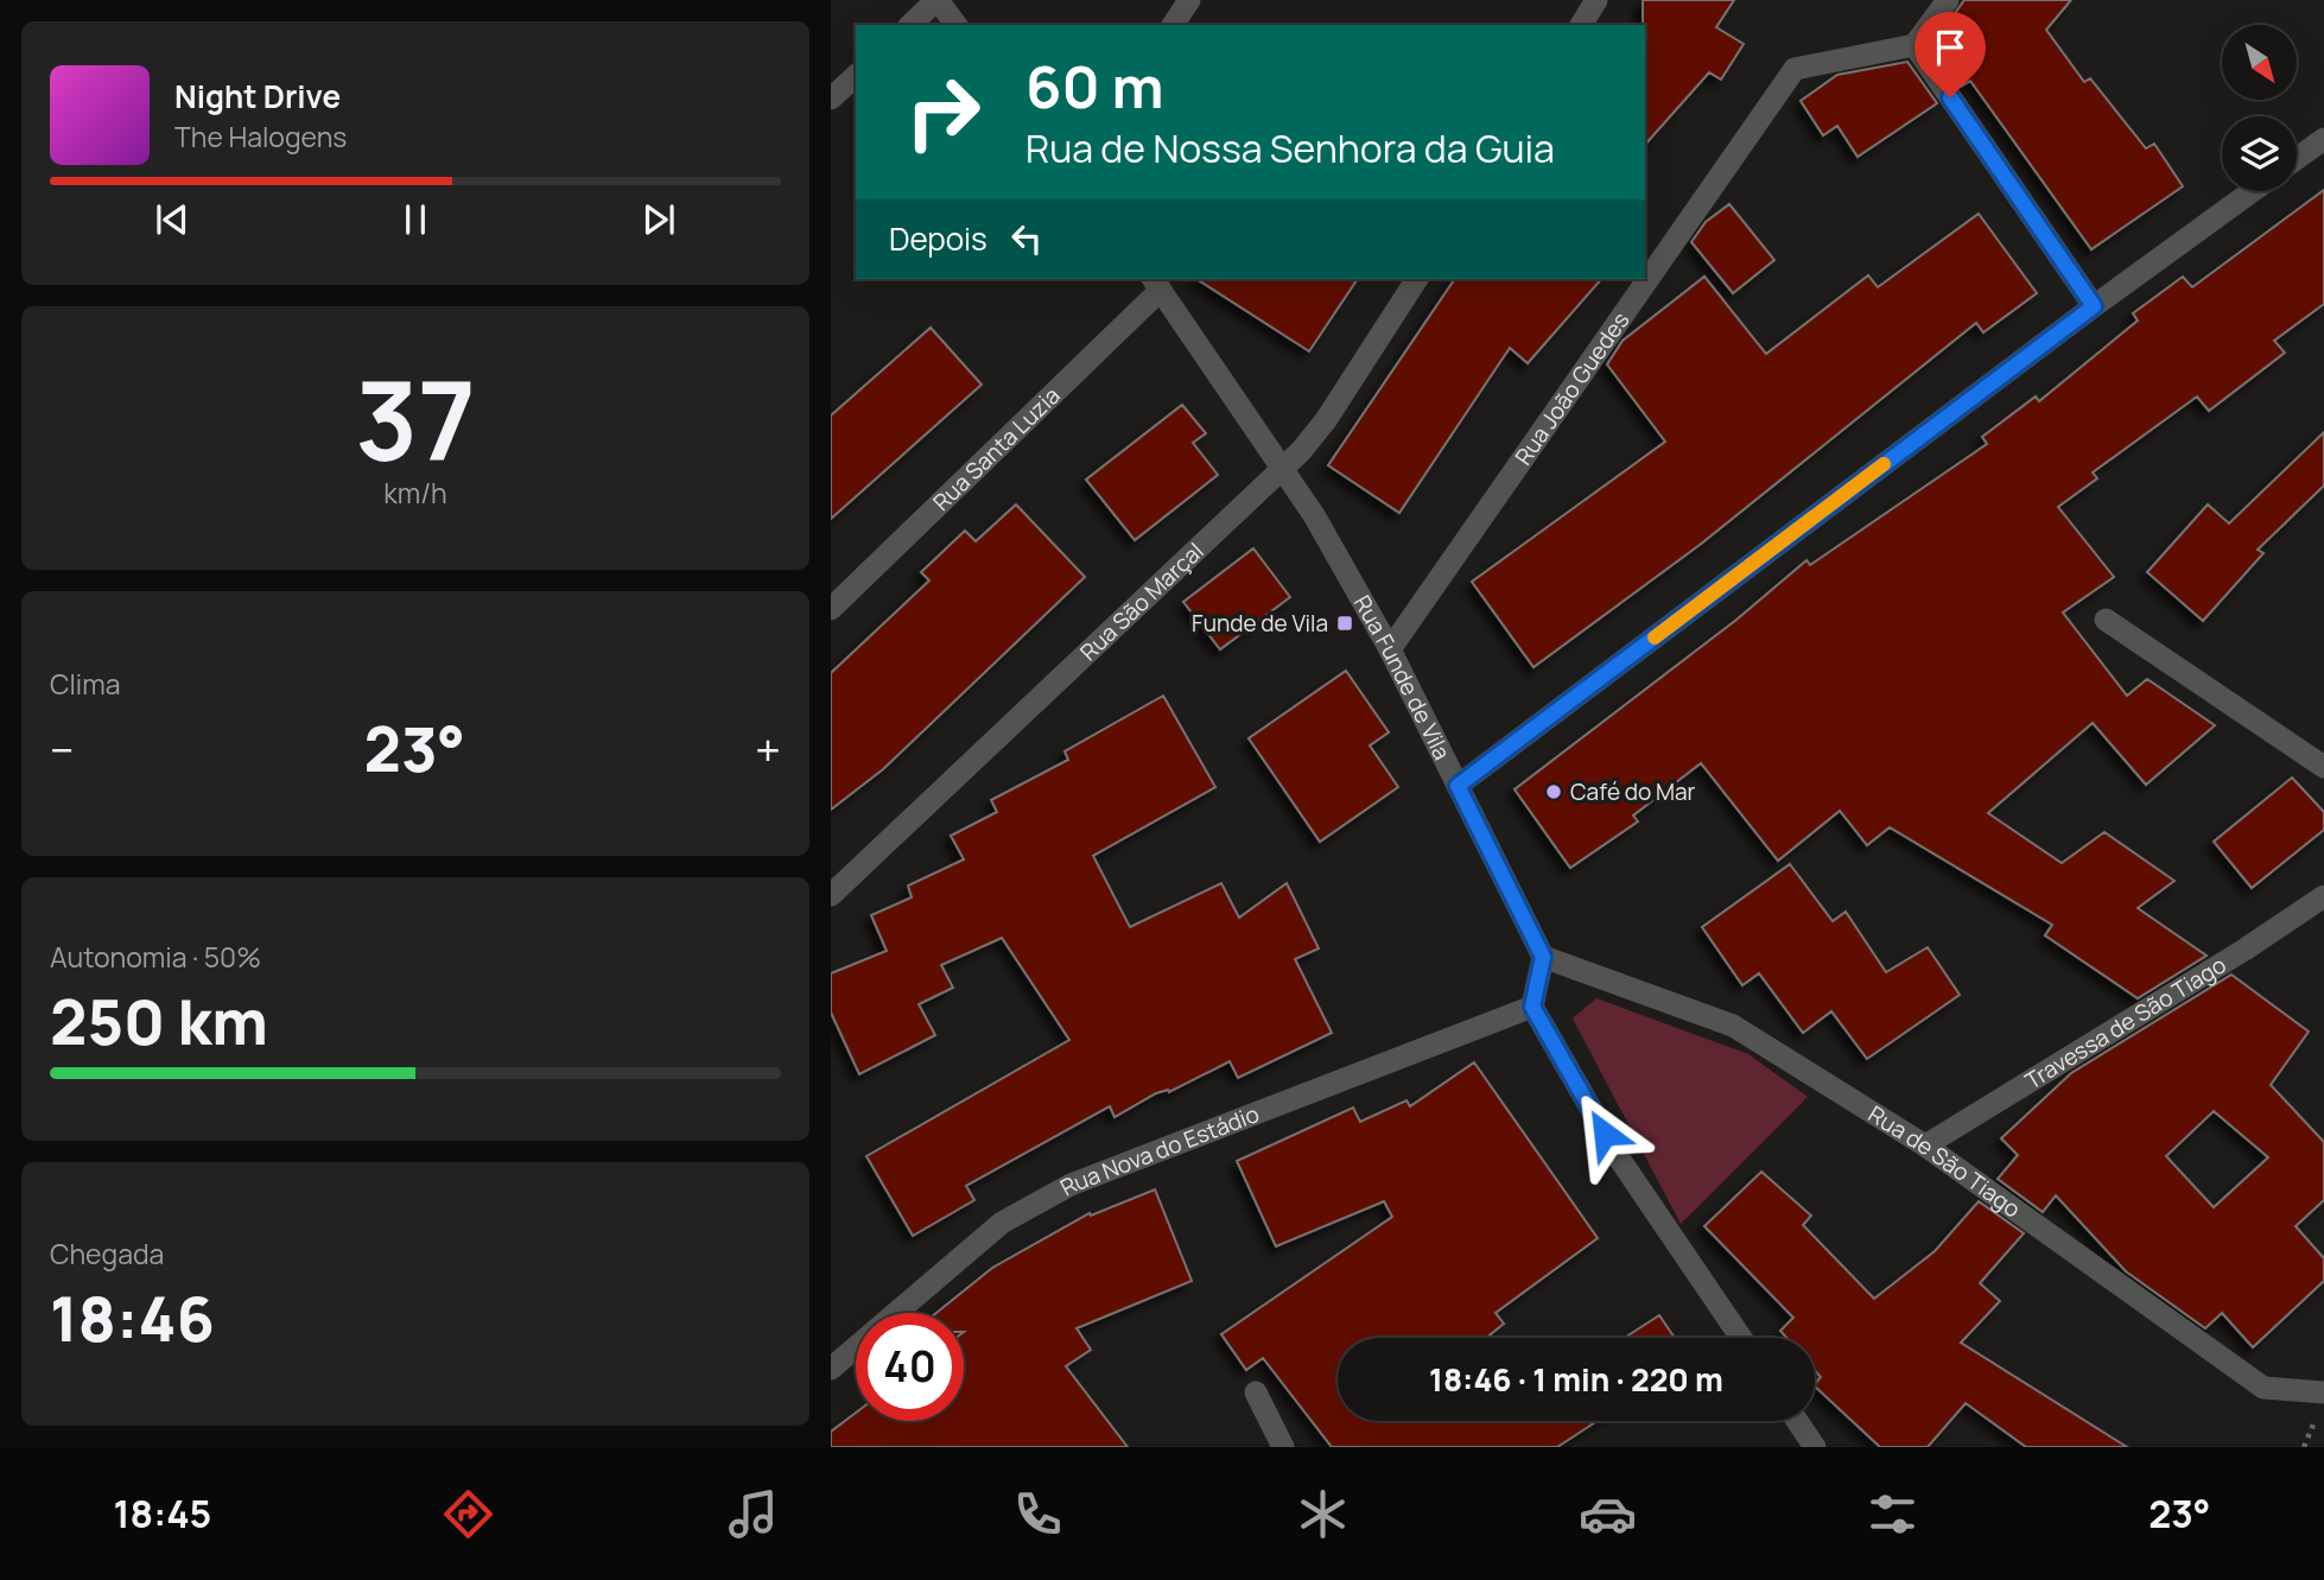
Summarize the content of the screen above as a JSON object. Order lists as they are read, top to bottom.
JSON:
{
  "streets": {
    "street": [
      "Rua João Guedes",
      "Rua Santa Luzia",
      "Rua São Marçal",
      "Rua Funde de Vila",
      "Travessa de São Tiago",
      "Rua Nova do Estádio",
      "Rua de São Tiago"
    ]
  },
  "crossings": [
    ["Rua João Guedes", "Rua Funde de Vila"],
    ["Rua Santa Luzia", "Rua Funde de Vila"],
    ["Rua São Marçal", "Rua Funde de Vila"],
    ["Rua Funde de Vila", "Rua de São Tiago"],
    ["Travessa de São Tiago", "Rua de São Tiago"]
  ],
  "places": {
    "transit": ["Funde de Vila"],
    "other": ["Café do Mar"]
  },
  "north": "bottom right",
  "page": {
    "turn": ["60 m", "Rua de Nossa Senhora da Guia"],
    "song": ["Night Drive", "The Halogens"],
    "then": "Depois",
    "tile": [
      ["37", "km/h"],
      "Clima",
      ["Autonomia · 50%", "250 km"],
      ["Chegada", "18:46"]
    ],
    "heat": ["−", "23°", "+"],
    "limit": "40",
    "trip": "18:46 · 1 min · 220 m",
    "tabs": ["18:45", "23°"]
  }
}
